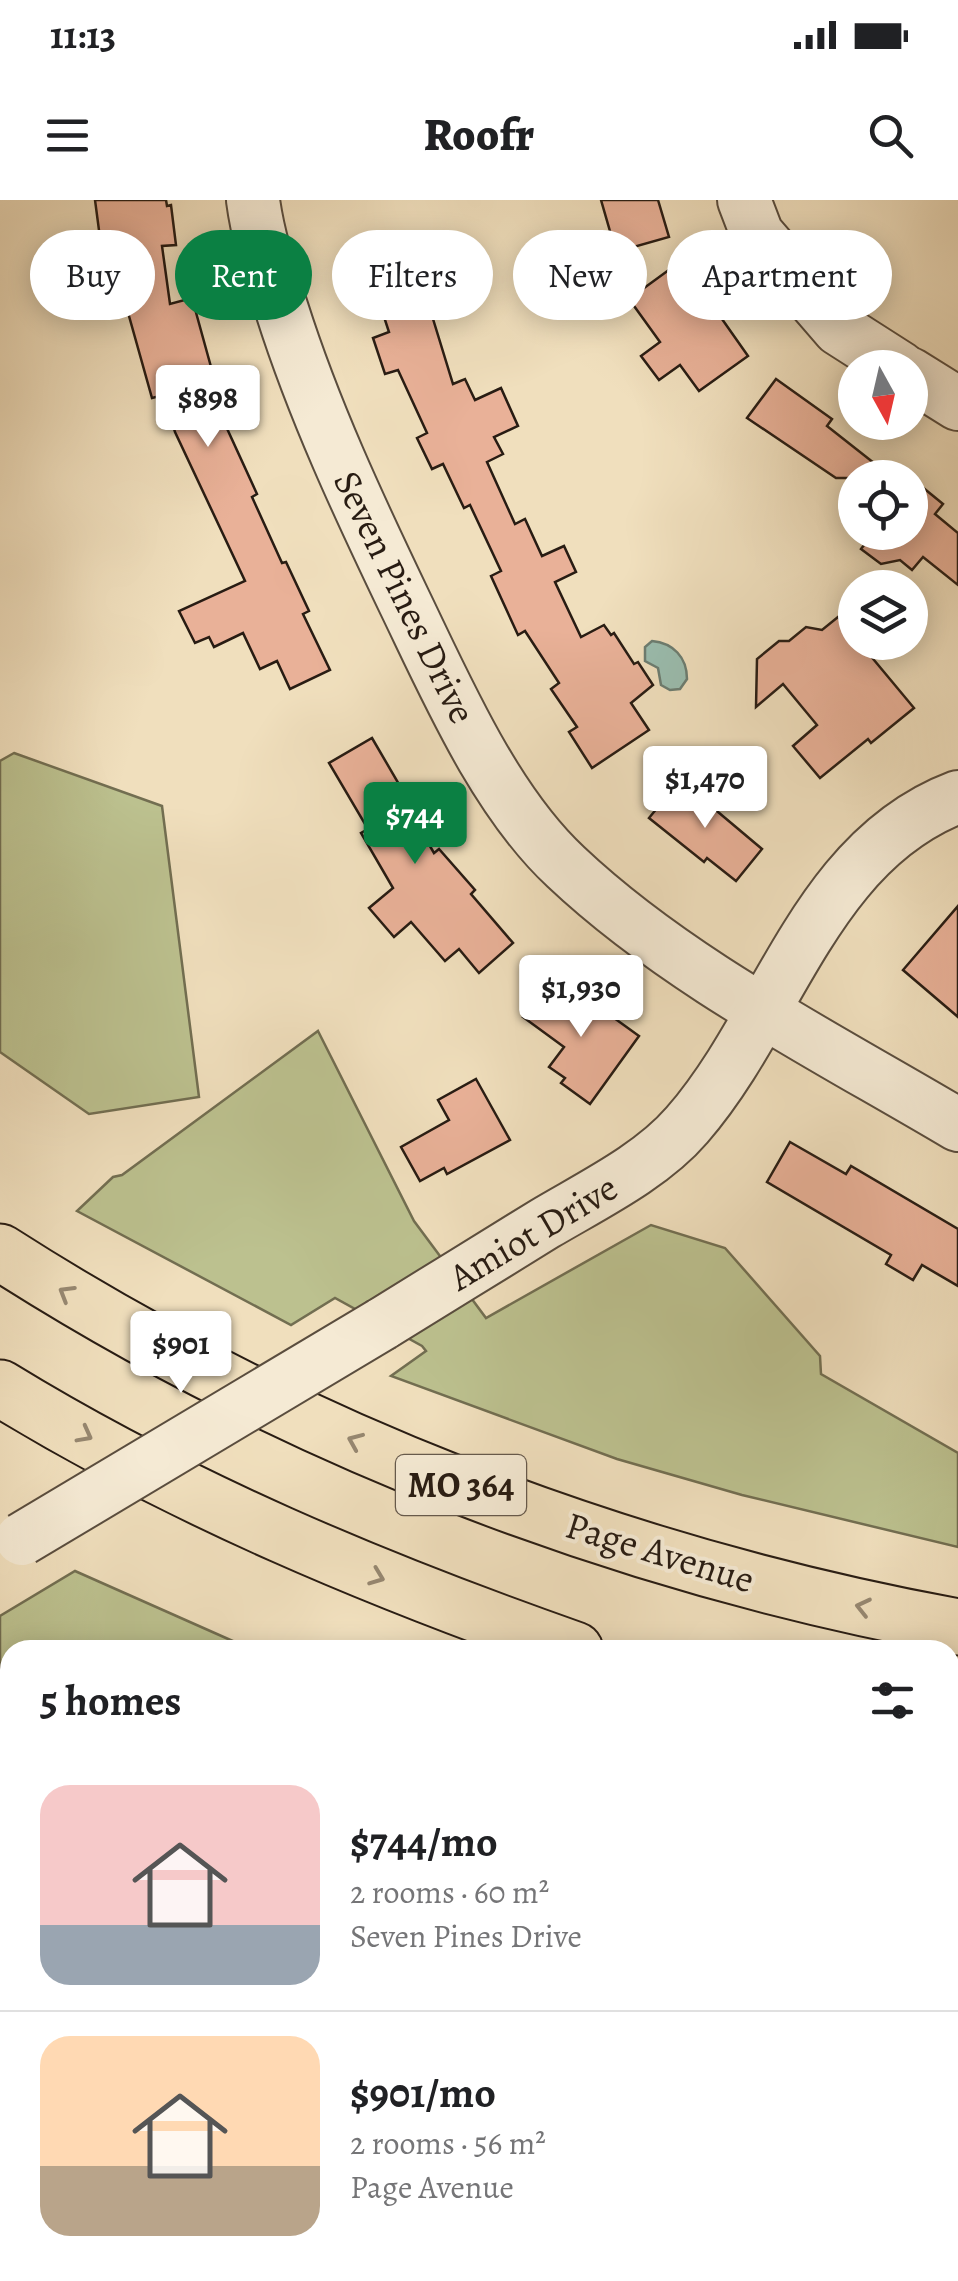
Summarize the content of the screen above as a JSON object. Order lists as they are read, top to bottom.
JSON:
{
  "streets": {
    "highway": ["MO 364", "Page Avenue"],
    "street": ["Seven Pines Drive", "Amiot Drive"]
  },
  "crossings": [
    ["Seven Pines Drive", "Amiot Drive"]
  ],
  "north": "bottom",
  "page": {
    "status": "11:13",
    "header": "Roofr",
    "chip": [
      "Buy",
      "Rent",
      "Filters",
      "New",
      "Apartment"
    ],
    "price": [
      "$898",
      "$1,470",
      "$744",
      "$1,930",
      "$901"
    ],
    "heading": "5 homes",
    "list": [
      {
        "name": "$744/mo",
        "note": "2 rooms · 60 m² · Seven Pines Drive"
      },
      {
        "name": "$901/mo",
        "note": "2 rooms · 56 m² · Page Avenue"
      }
    ]
  }
}
